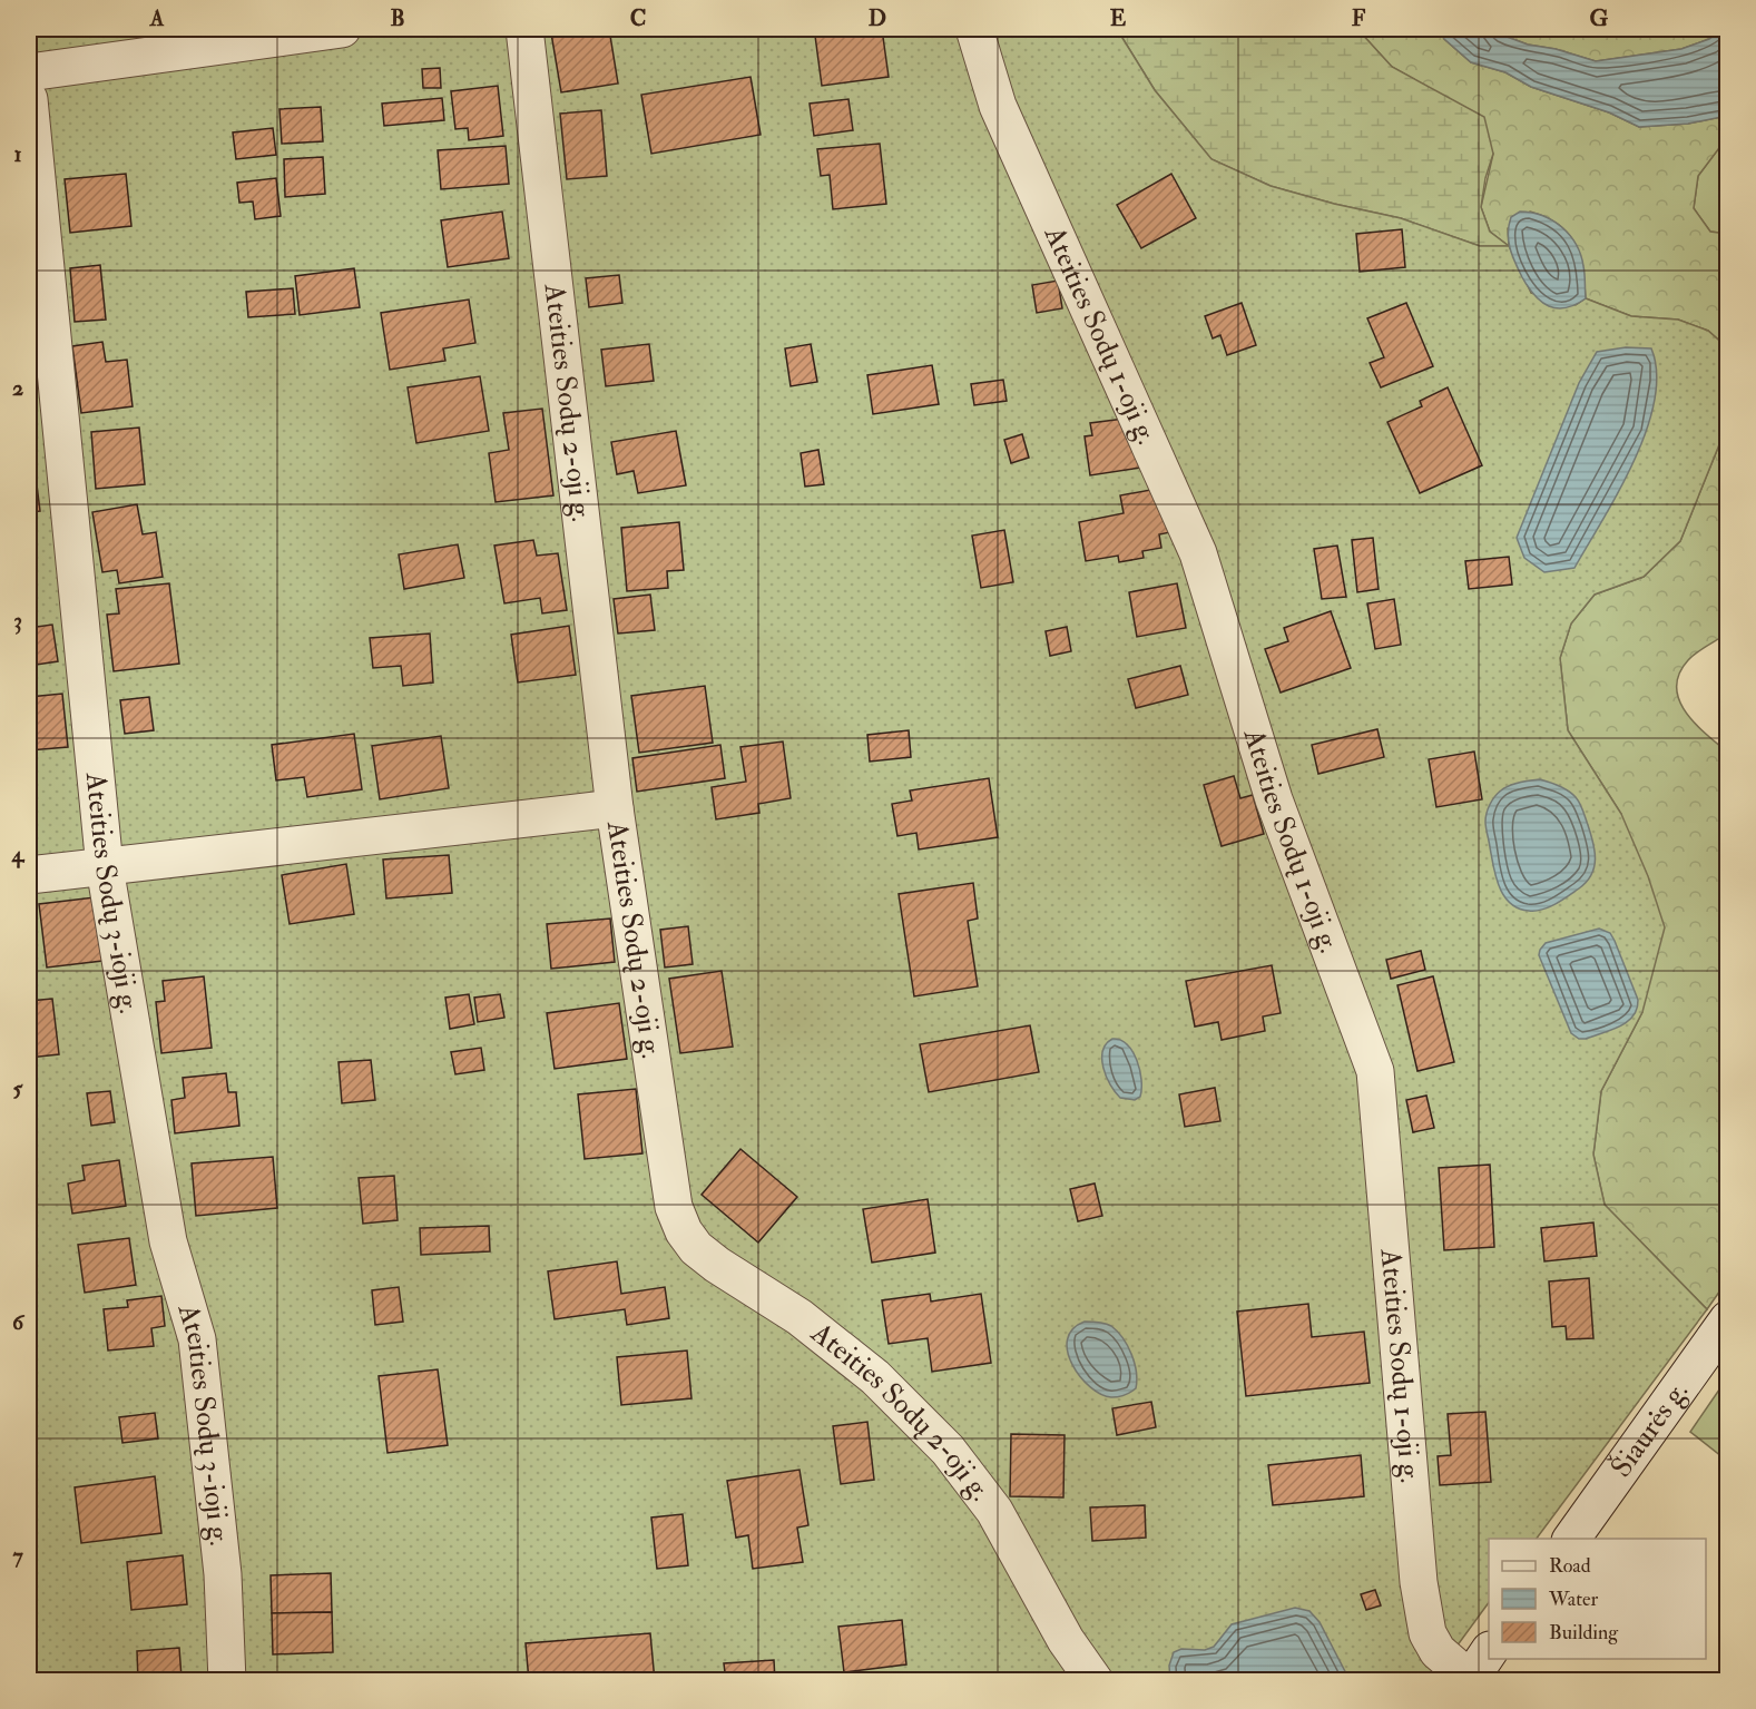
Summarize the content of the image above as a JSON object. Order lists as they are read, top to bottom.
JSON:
{
  "streets": {
    "street": [
      "Ateities Sodų 1-oji g.",
      "Ateities Sodų 2-oji g.",
      "Ateities Sodų 3-ioji g.",
      "Šiaurės g."
    ]
  },
  "legend": ["Road", "Water", "Building"],
  "grid": {
    "columns": [
      "A",
      "B",
      "C",
      "D",
      "E",
      "F",
      "G"
    ],
    "rows": [
      "1",
      "2",
      "3",
      "4",
      "5",
      "6",
      "7"
    ]
  }
}
